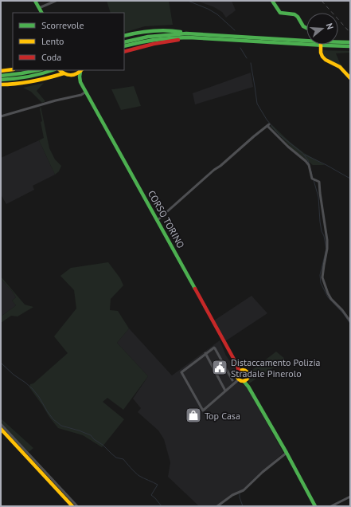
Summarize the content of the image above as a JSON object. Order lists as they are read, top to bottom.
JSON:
{
  "streets": {
    "main road": ["CORSO TORINO"]
  },
  "places": {
    "public building": ["Distaccamento Polizia Stradale Pinerolo"],
    "shop": ["Top Casa"]
  },
  "legend": ["Scorrevole", "Lento", "Coda"],
  "north": "right"
}
